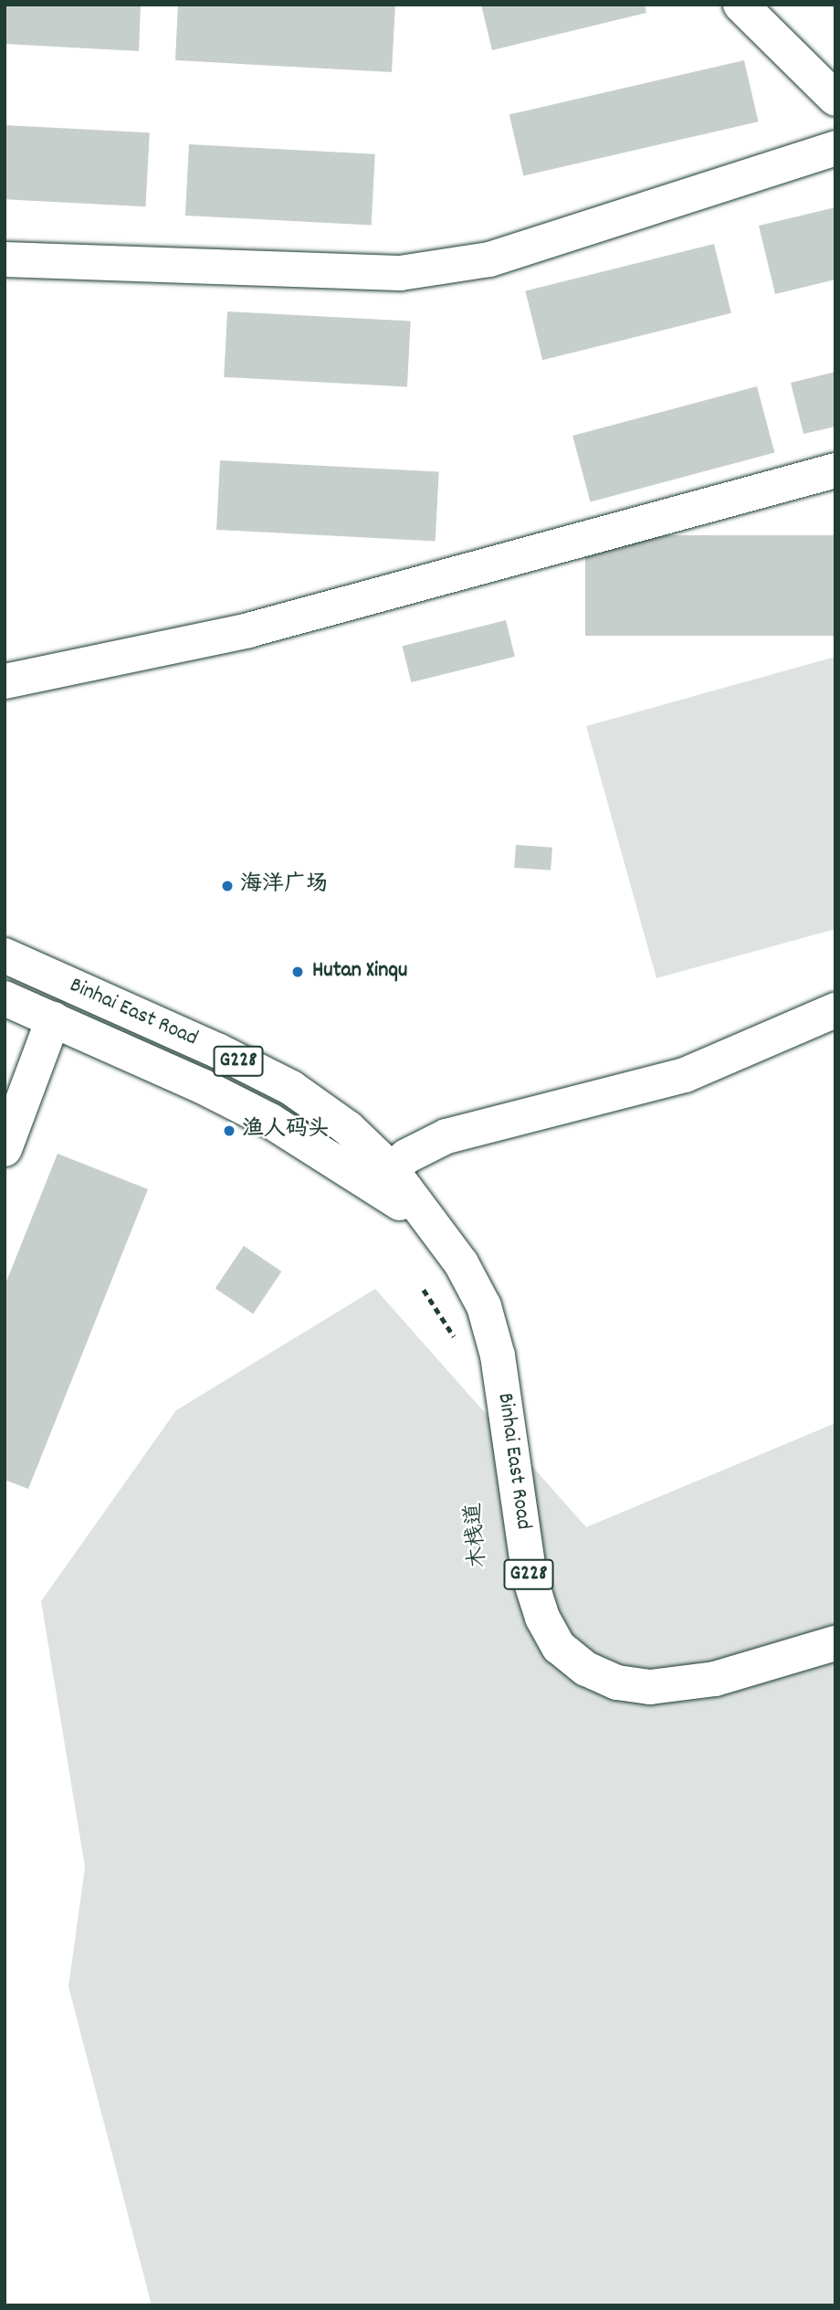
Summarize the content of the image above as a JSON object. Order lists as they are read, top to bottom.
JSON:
{
  "streets": {
    "main road": ["Binhai East Road", "G228"]
  },
  "places": ["海洋广场", "Hutan Xinqu", "渔人码头"]
}
